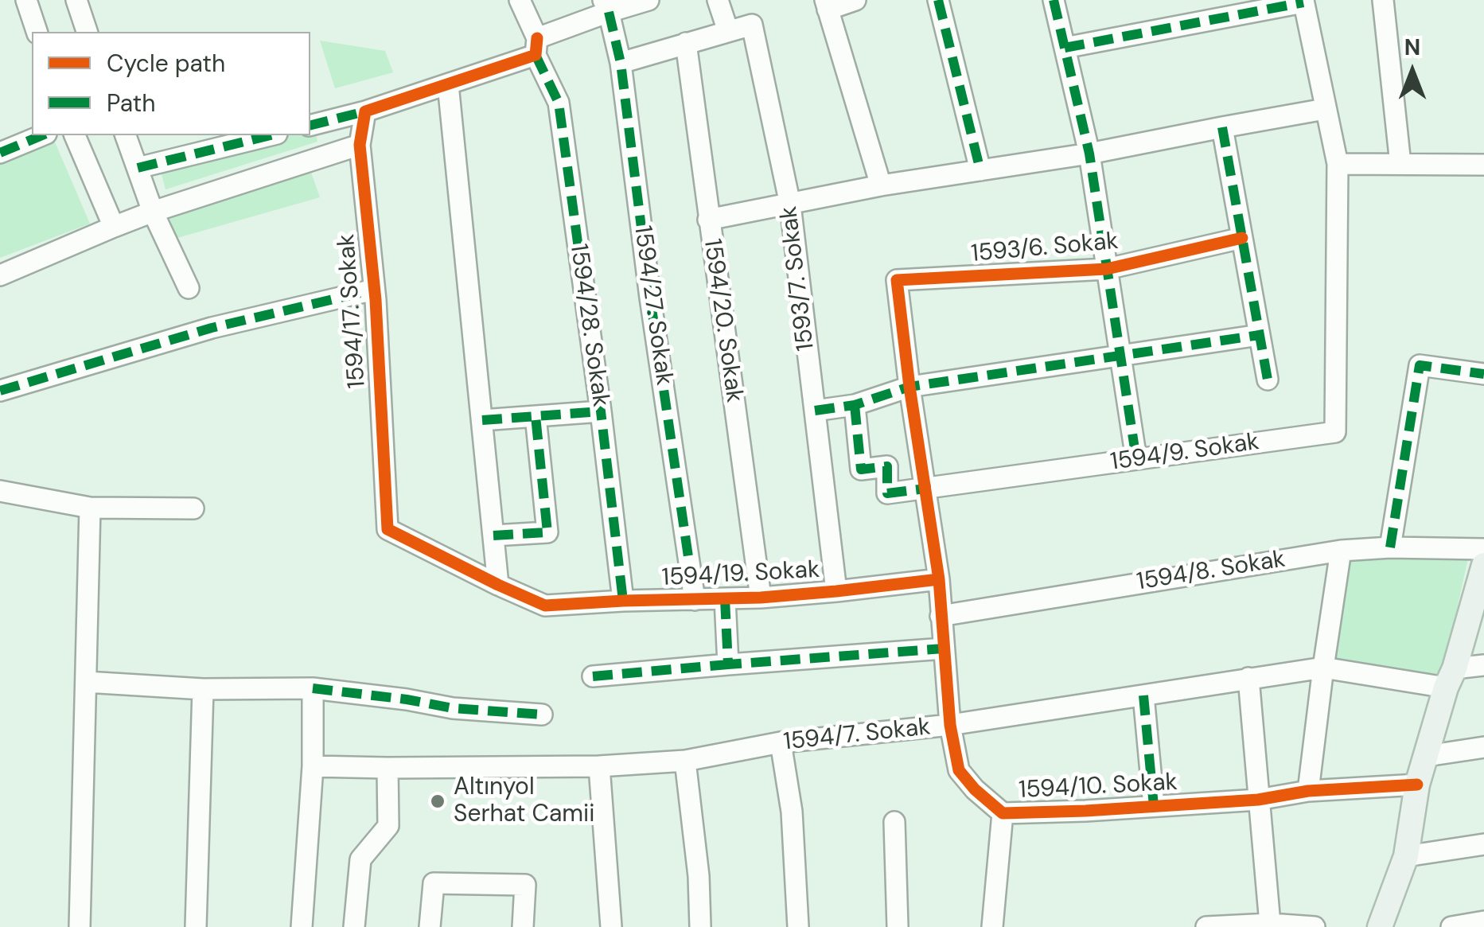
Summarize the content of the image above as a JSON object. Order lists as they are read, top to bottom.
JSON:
{
  "streets": {
    "street": [
      "1593/6. Sokak",
      "1593/7. Sokak",
      "1594/27. Sokak",
      "1594/17. Sokak",
      "1594/20. Sokak",
      "1594/28. Sokak",
      "1594/9. Sokak",
      "1594/8. Sokak",
      "1594/19. Sokak",
      "1594/7. Sokak",
      "1594/10. Sokak"
    ]
  },
  "crossings": [
    ["1593/6. Sokak", "1594/10. Sokak"],
    ["1593/7. Sokak", "1594/19. Sokak"],
    ["1594/27. Sokak", "1594/19. Sokak"],
    ["1594/17. Sokak", "1594/19. Sokak"],
    ["1594/20. Sokak", "1594/19. Sokak"],
    ["1594/28. Sokak", "1594/19. Sokak"],
    ["1594/9. Sokak", "1594/10. Sokak"],
    ["1594/8. Sokak", "1594/10. Sokak"],
    ["1594/19. Sokak", "1594/10. Sokak"],
    ["1594/7. Sokak", "1594/10. Sokak"]
  ],
  "places": ["Altınyol Serhat Camii"],
  "legend": ["Cycle path", "Path"],
  "north": "top"
}
